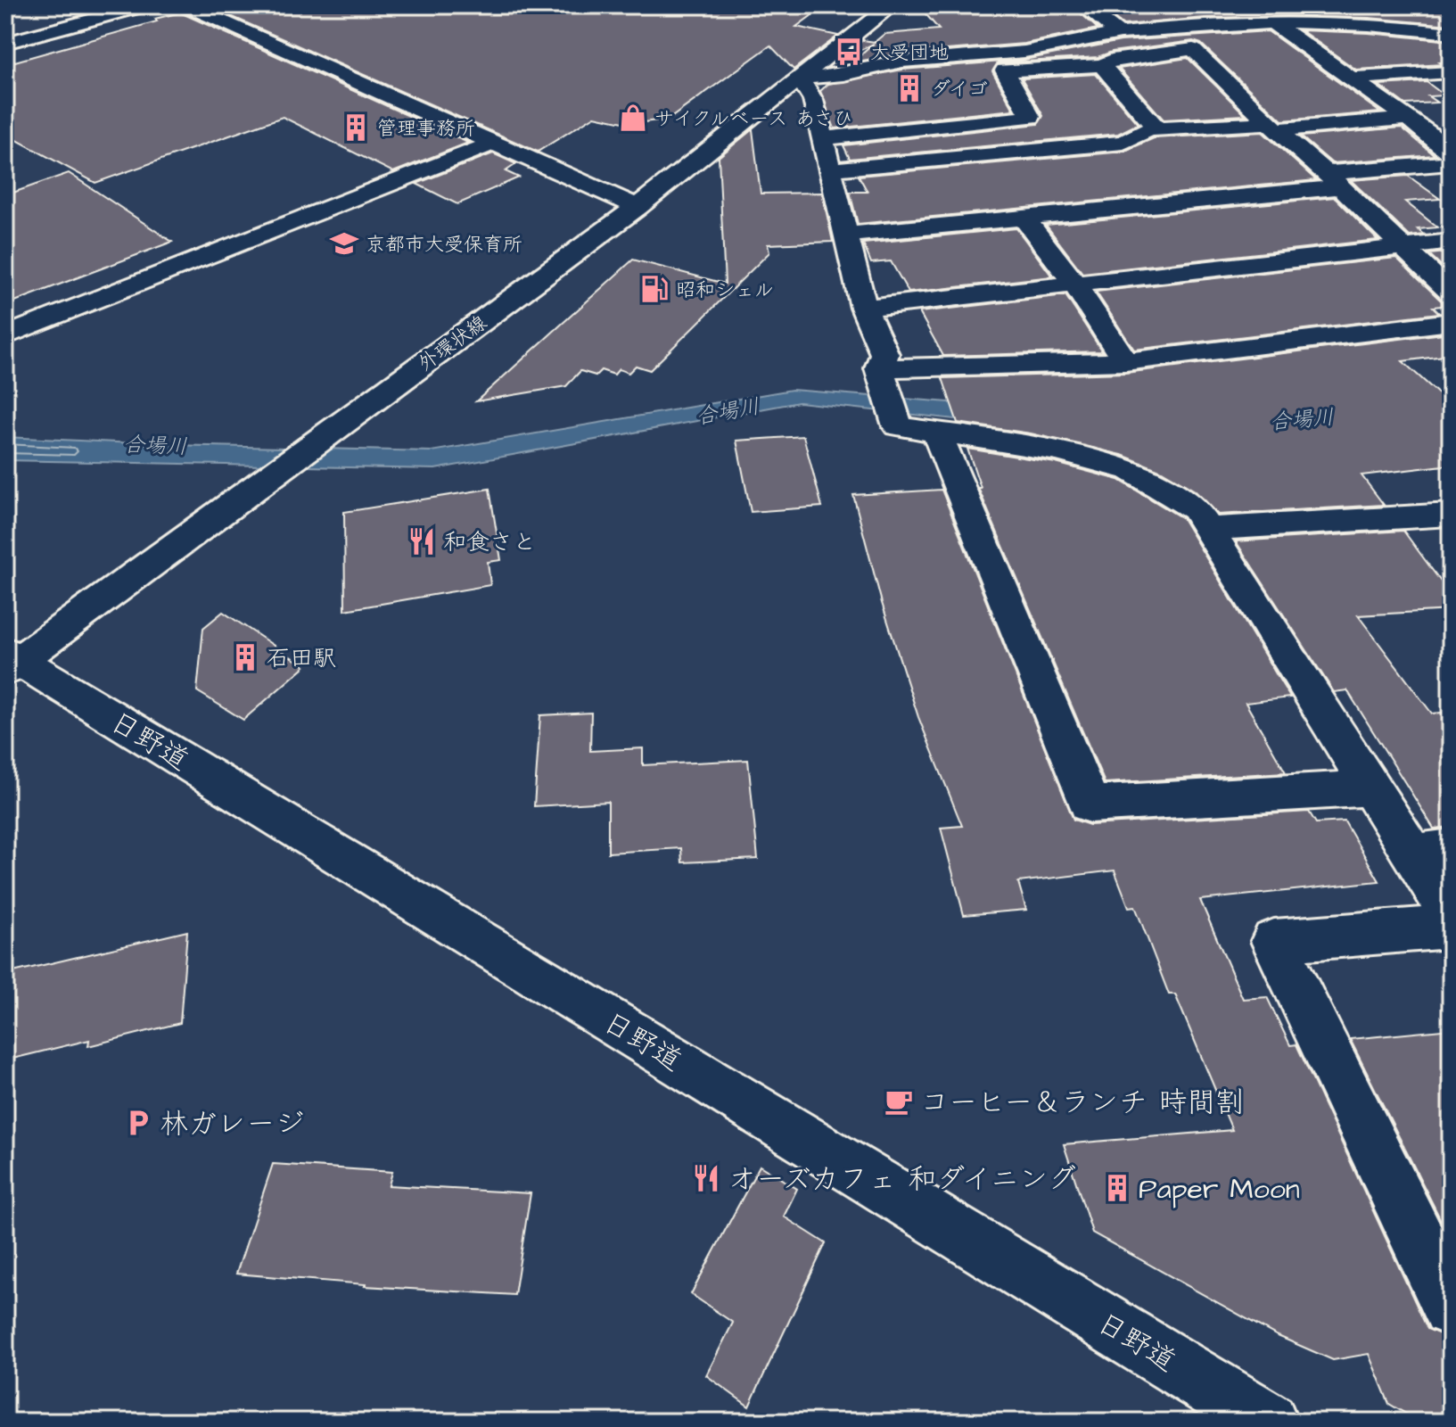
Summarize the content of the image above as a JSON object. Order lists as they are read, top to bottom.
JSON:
{
  "streets": {
    "street": ["外環状線", "日野道"]
  },
  "crossings": [
    ["外環状線", "日野道"]
  ],
  "water": ["合場川"],
  "places": {
    "bus stop": ["大受団地"],
    "building": [
      "ダイゴ",
      "管理事務所",
      "石田駅",
      "Paper Moon"
    ],
    "shop": ["サイクルベース あさひ"],
    "school or university": ["京都市大受保育所"],
    "fuel station": ["昭和シェル"],
    "restaurant": ["和食さと", "オーズカフェ 和ダイニング"],
    "cafe": ["コーヒー＆ランチ 時間割"],
    "parking": ["林ガレージ"]
  }
}
